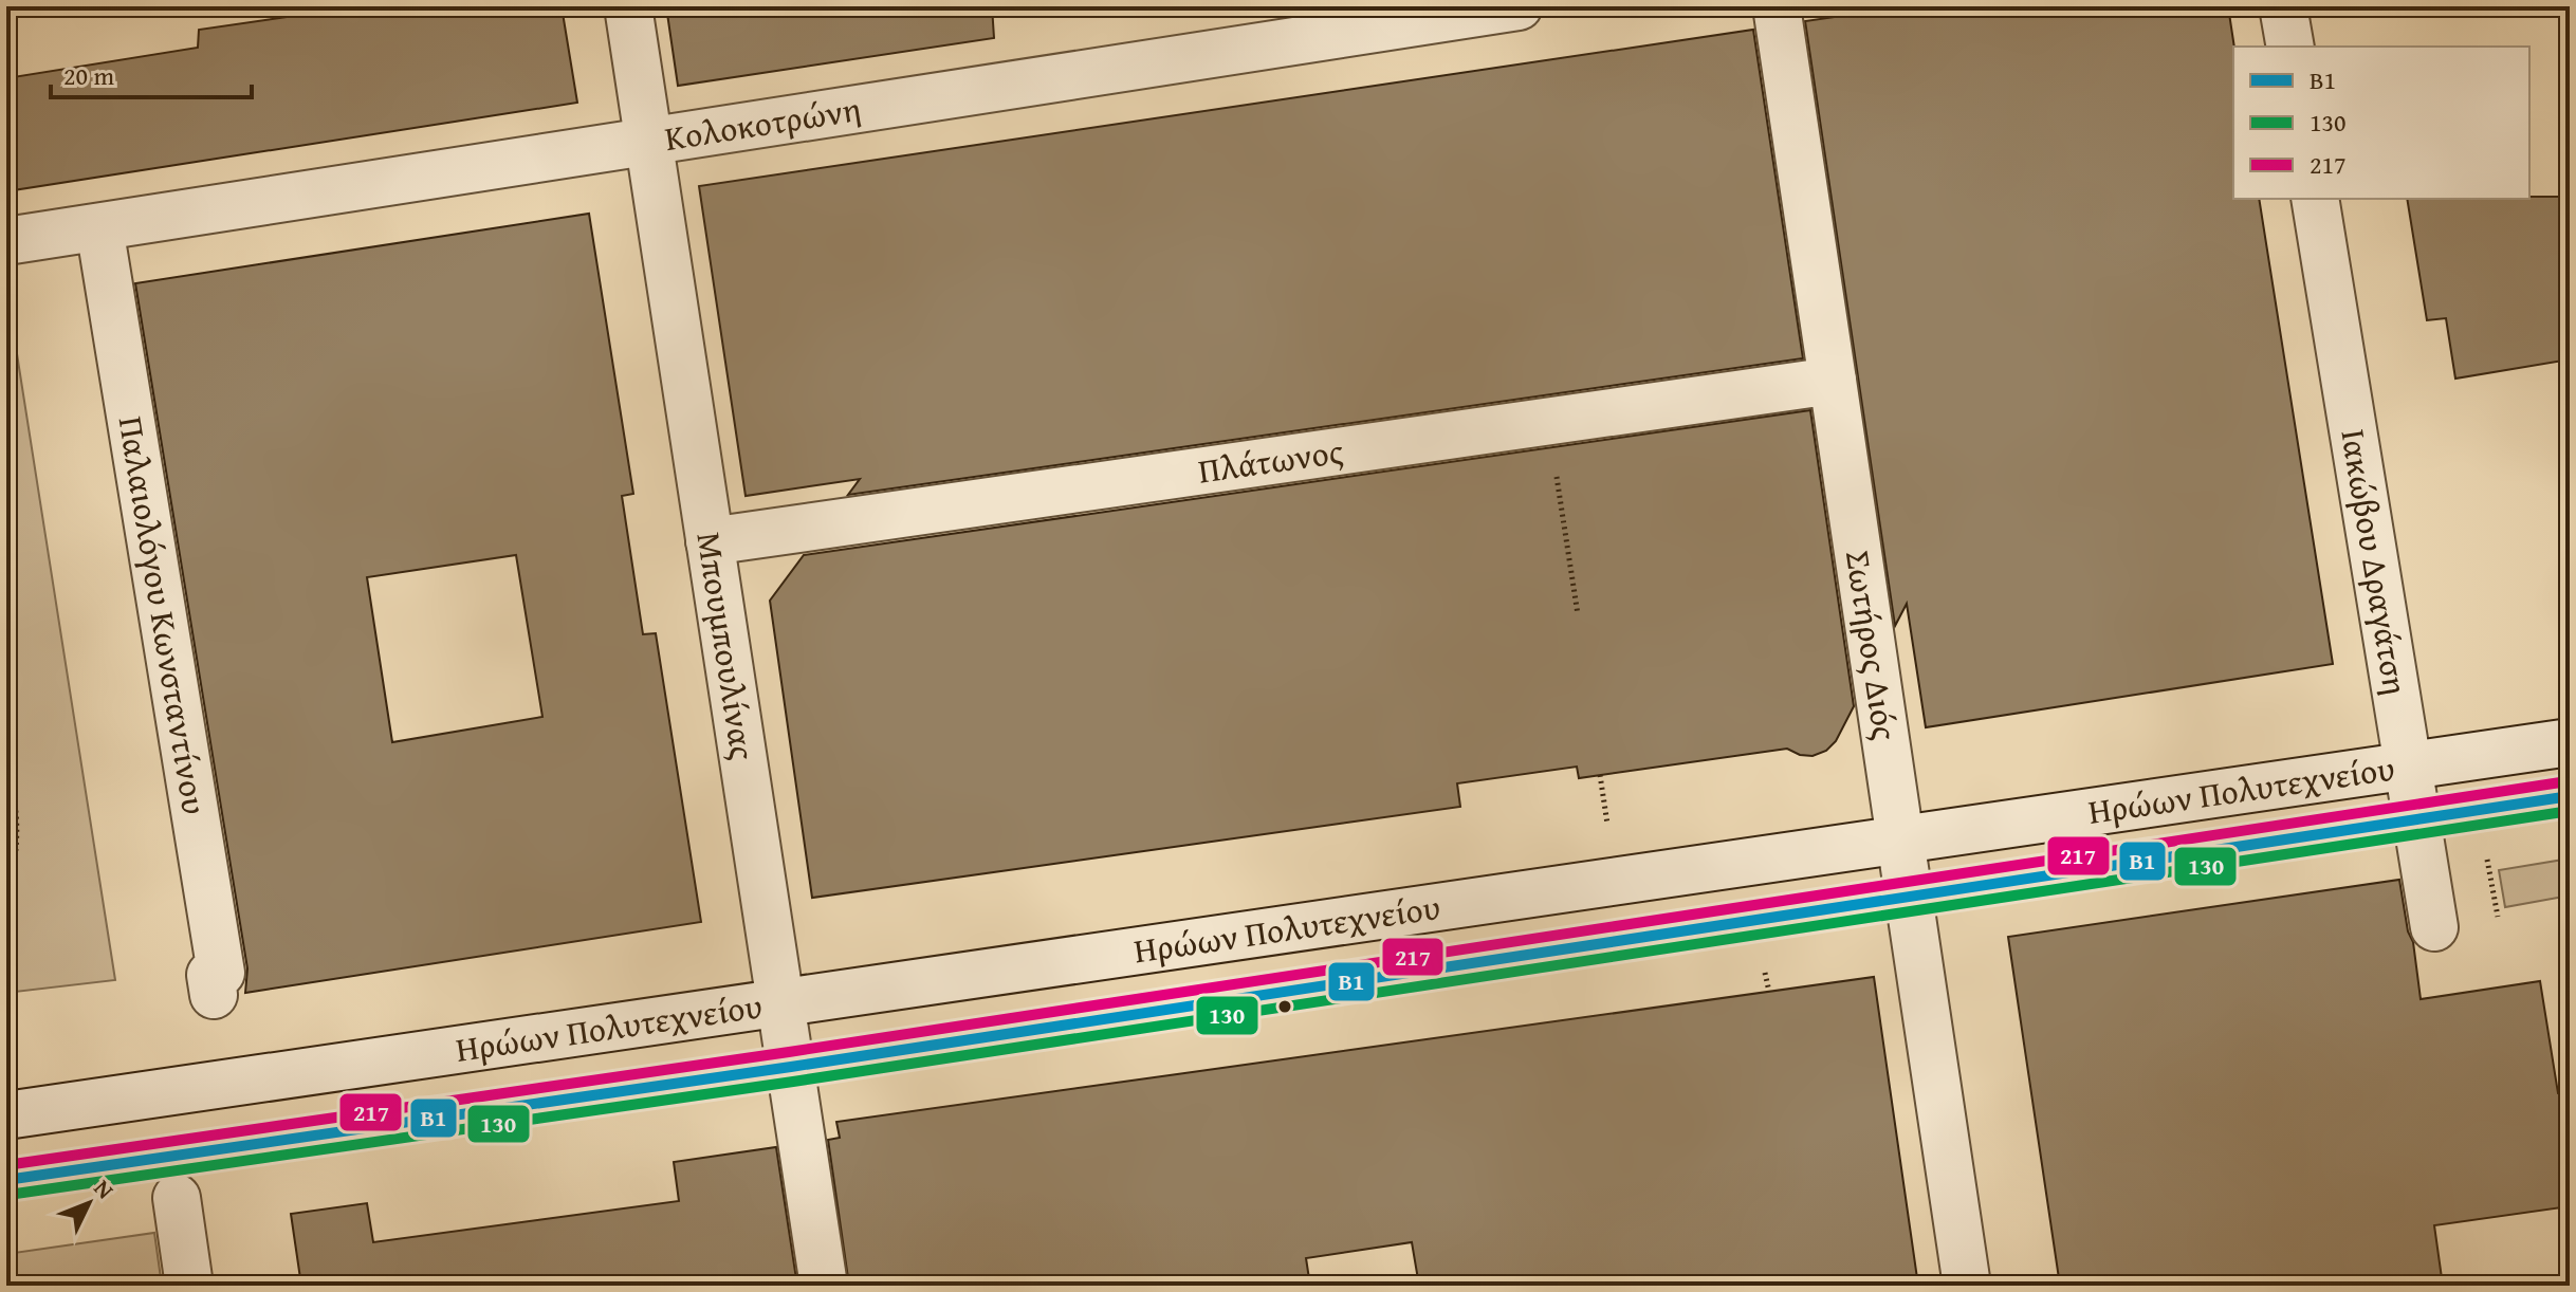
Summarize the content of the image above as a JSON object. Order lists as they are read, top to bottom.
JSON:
{
  "streets": {
    "street": [
      "Κολοκοτρώνη",
      "Πλάτωνος",
      "Ιακώβου Δραγάτση",
      "Παλαιολόγου Κωνσταντίνου",
      "Μπουμπουλίνας",
      "Σωτήρος Διός",
      "Ηρώων Πολυτεχνείου"
    ]
  },
  "crossings": [
    ["Κολοκοτρώνη", "Παλαιολόγου Κωνσταντίνου"],
    ["Κολοκοτρώνη", "Μπουμπουλίνας"],
    ["Πλάτωνος", "Μπουμπουλίνας"],
    ["Πλάτωνος", "Σωτήρος Διός"],
    ["Ιακώβου Δραγάτση", "Ηρώων Πολυτεχνείου"],
    ["Μπουμπουλίνας", "Ηρώων Πολυτεχνείου"],
    ["Σωτήρος Διός", "Ηρώων Πολυτεχνείου"]
  ],
  "lines": ["transit line 217", "transit line Β1", "transit line 130"],
  "legend": ["Β1", "130", "217"],
  "scale_bar": "20 m",
  "north": "top right"
}
